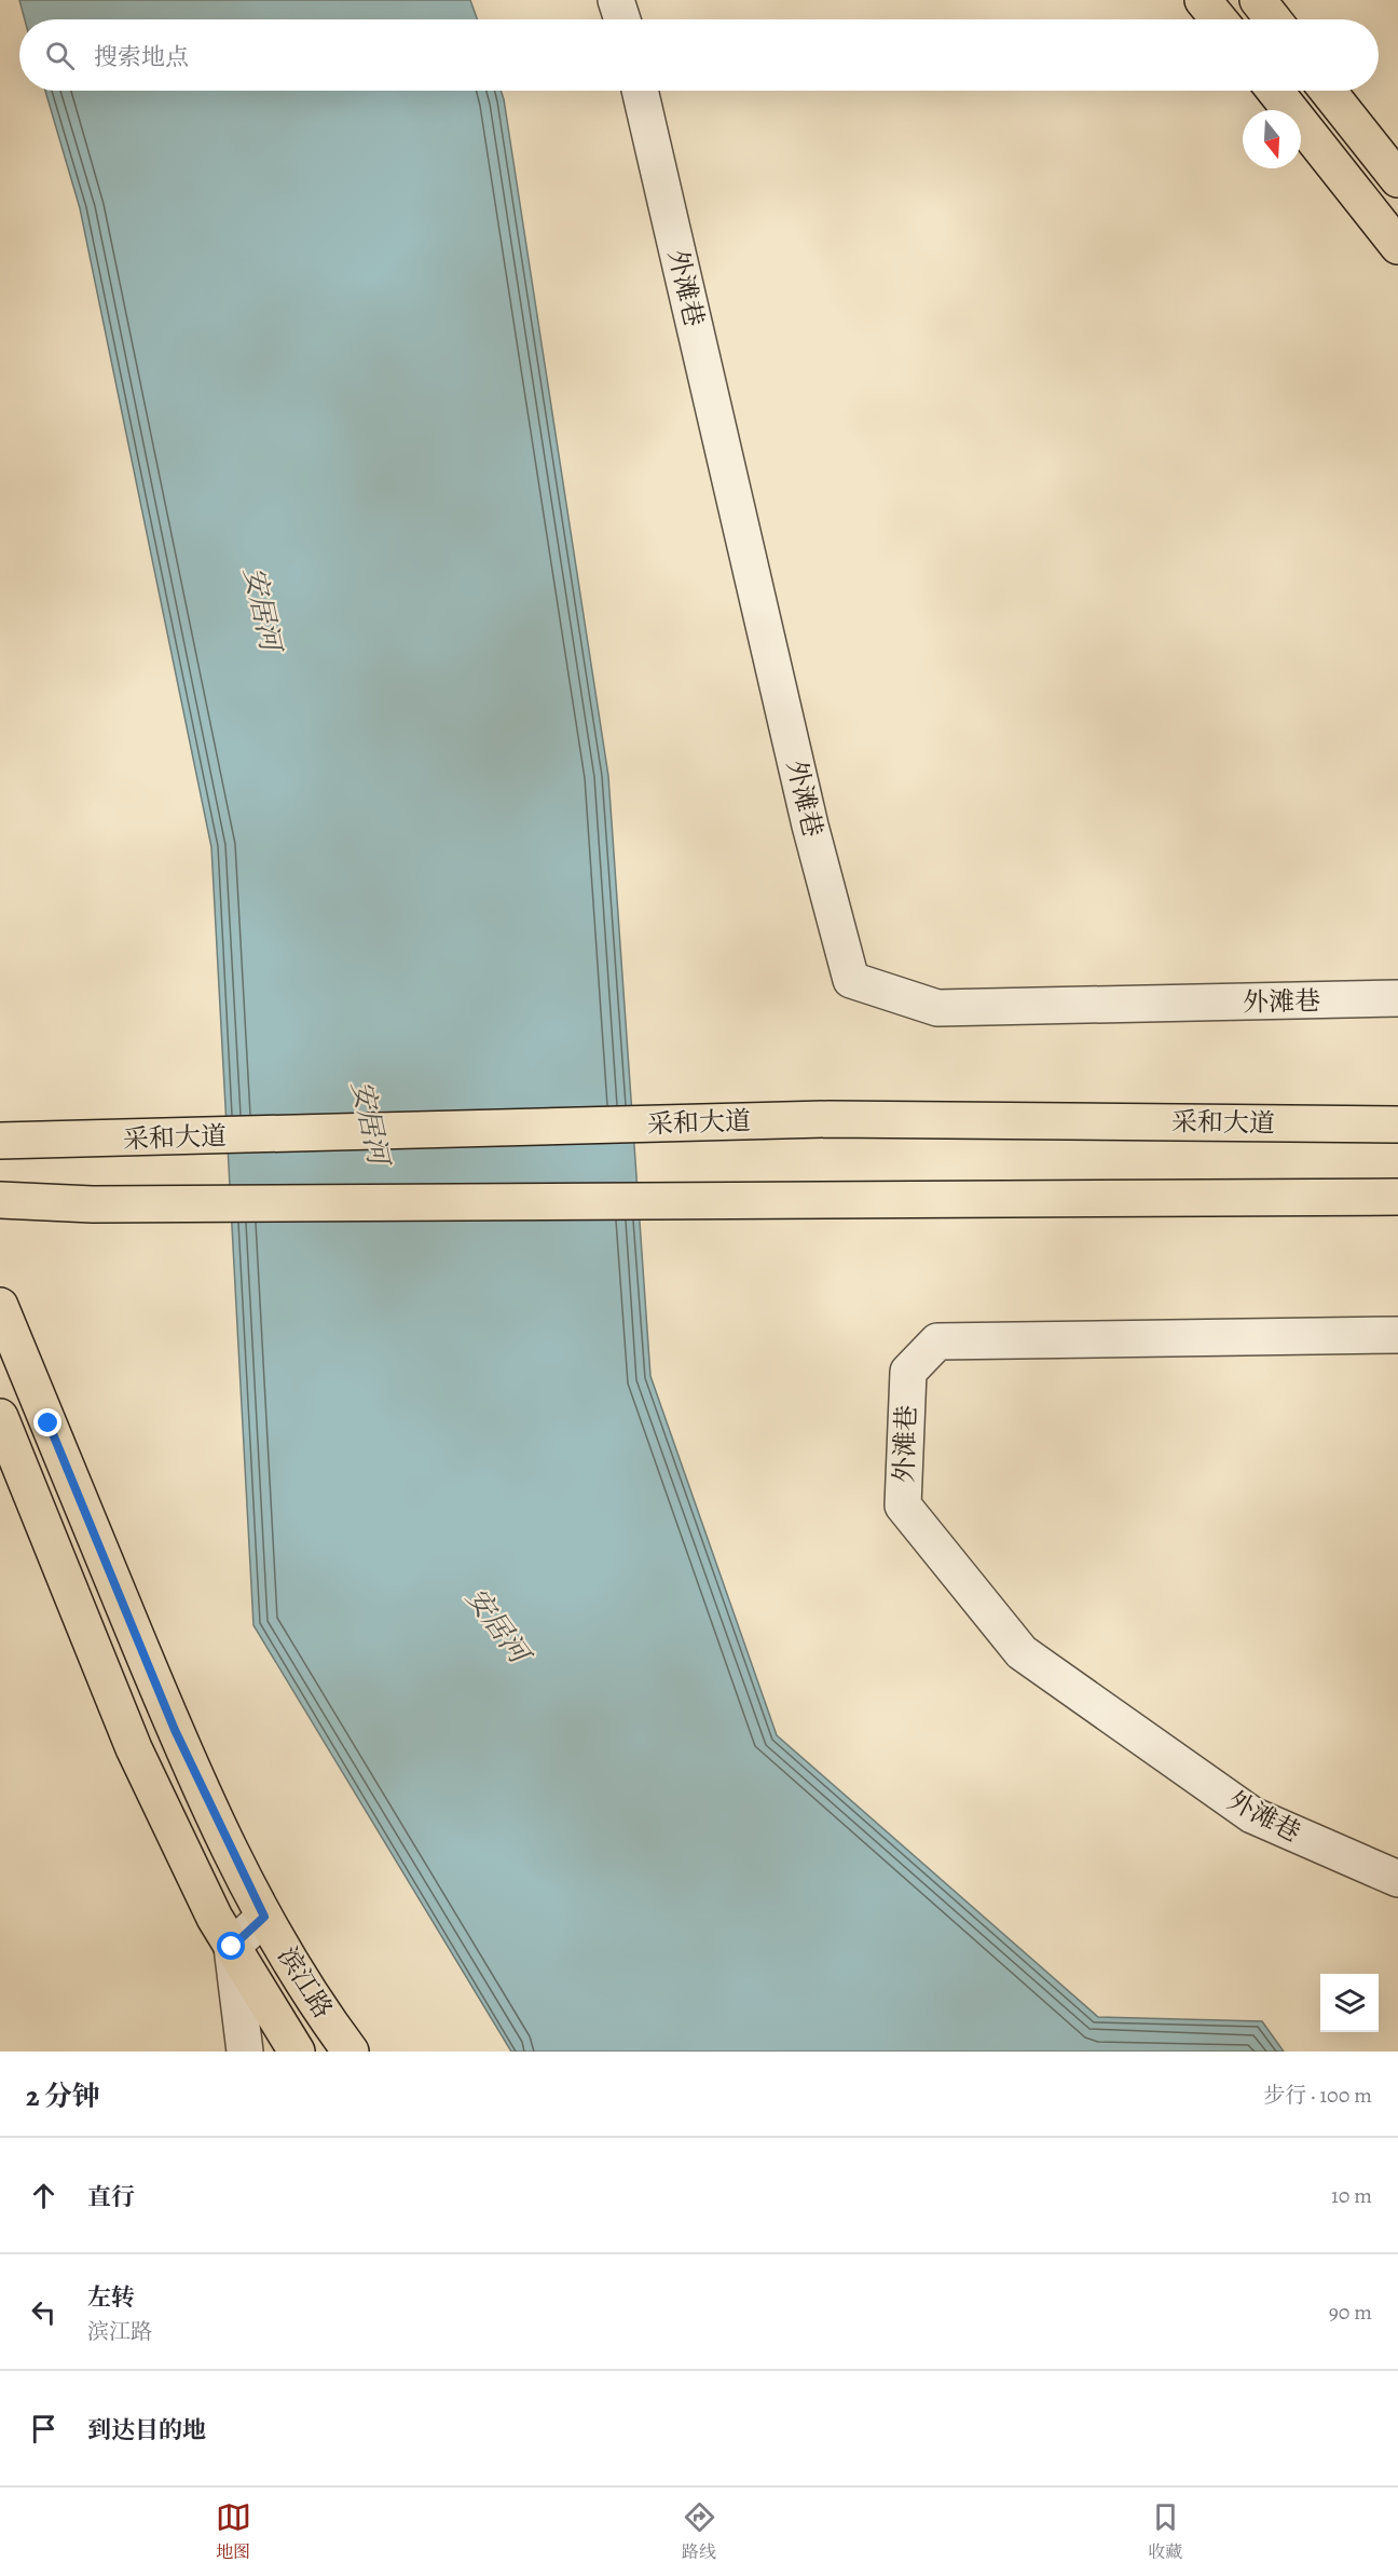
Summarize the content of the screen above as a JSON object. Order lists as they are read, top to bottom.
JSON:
{
  "streets": {
    "main road": ["采和大道", "滨江路"],
    "street": ["外滩巷"]
  },
  "water": ["安居河"],
  "north": "bottom",
  "page": {
    "search": "搜索地点",
    "heading": ["2 分钟", "步行 · 100 m"],
    "list": [
      ["直行", "10 m"],
      ["左转", "滨江路", "90 m"],
      "到达目的地"
    ],
    "nav": ["地图", "路线", "收藏"]
  }
}
